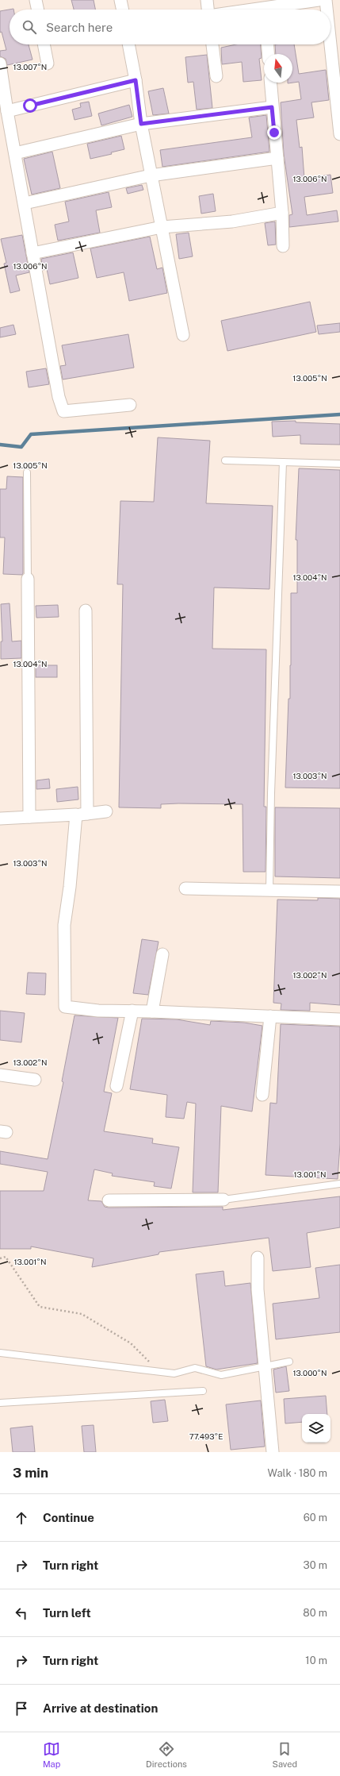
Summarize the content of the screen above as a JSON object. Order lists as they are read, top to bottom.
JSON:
{
  "north": "top",
  "page": {
    "search": "Search here",
    "heading": ["3 min", "Walk · 180 m"],
    "list": [
      ["Continue", "60 m"],
      ["Turn right", "30 m"],
      ["Turn left", "80 m"],
      ["Turn right", "10 m"],
      "Arrive at destination"
    ],
    "nav": ["Map", "Directions", "Saved"]
  },
  "coordinates": [
    "13.007°N",
    "13.006°N",
    "13.005°N",
    "13.004°N",
    "13.003°N",
    "13.002°N",
    "13.001°N",
    "13.000°N",
    "77.493°E"
  ]
}
